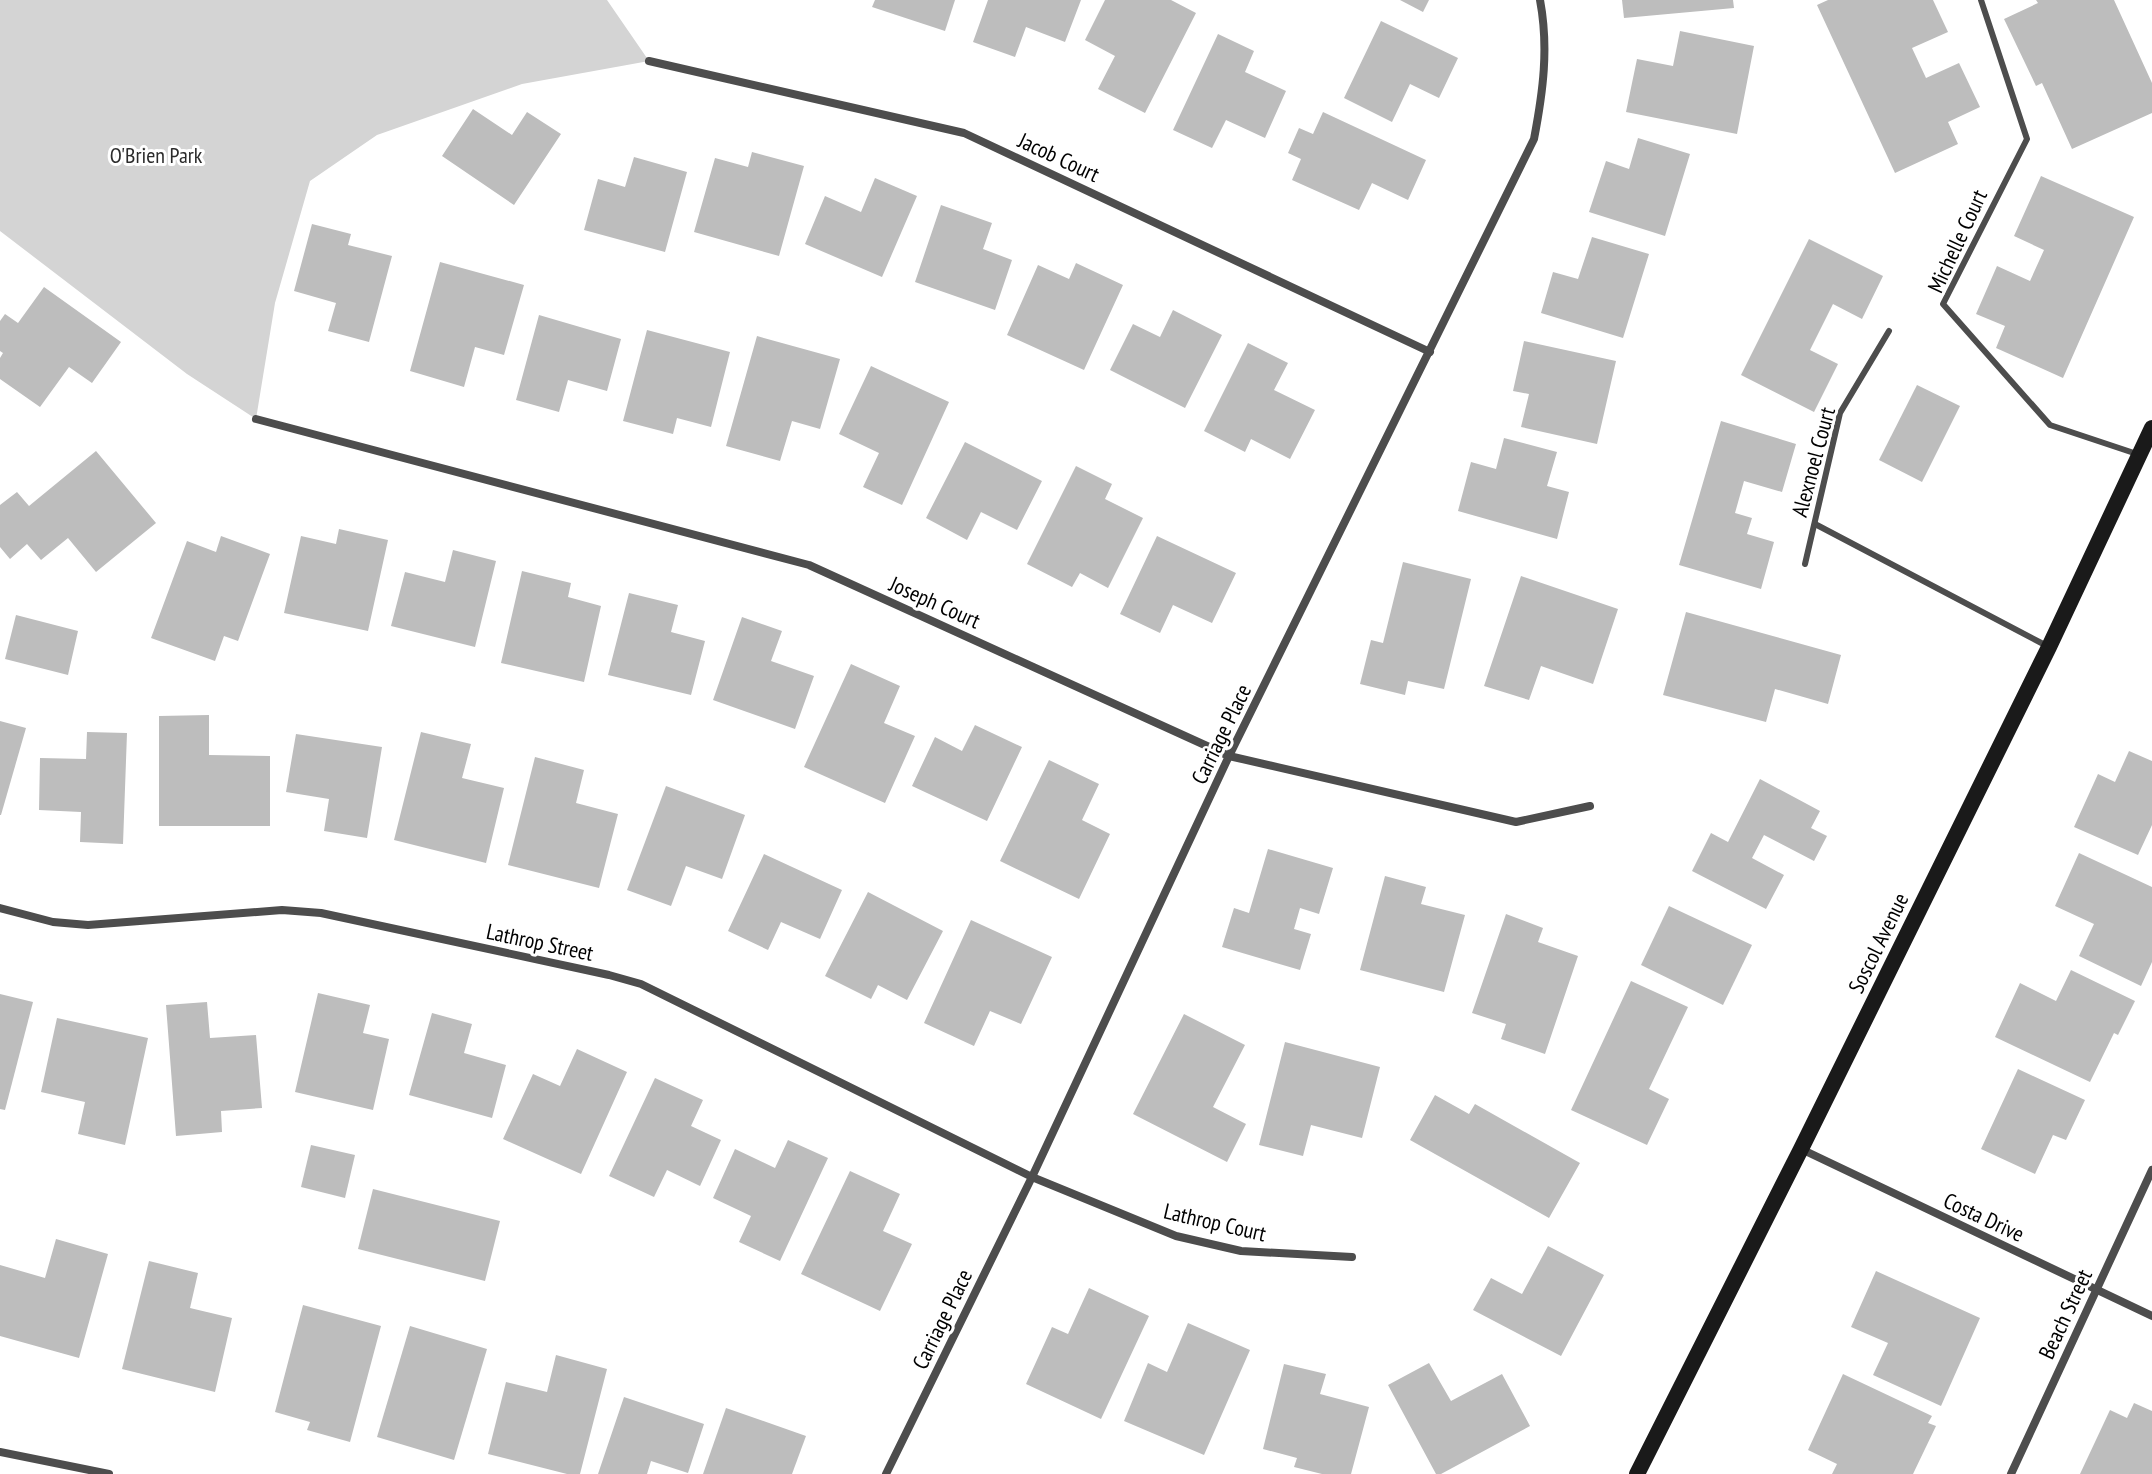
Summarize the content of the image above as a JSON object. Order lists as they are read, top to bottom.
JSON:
{
  "streets": {
    "main road": ["Soscol Avenue"],
    "street": [
      "Jacob Court",
      "Joseph Court",
      "Carriage Place",
      "Lathrop Street",
      "Costa Drive",
      "Lathrop Court",
      "Beach Street"
    ],
    "lane": ["Michelle Court", "Alexnoel Court"]
  },
  "crossings": [
    ["Jacob Court", "Carriage Place"],
    ["Michelle Court", "Soscol Avenue"],
    ["Joseph Court", "Carriage Place"],
    ["Carriage Place", "Lathrop Street"],
    ["Carriage Place", "Lathrop Court"],
    ["Lathrop Street", "Lathrop Court"],
    ["Soscol Avenue", "Costa Drive"],
    ["Costa Drive", "Beach Street"]
  ],
  "parks": ["O'Brien Park"]
}
